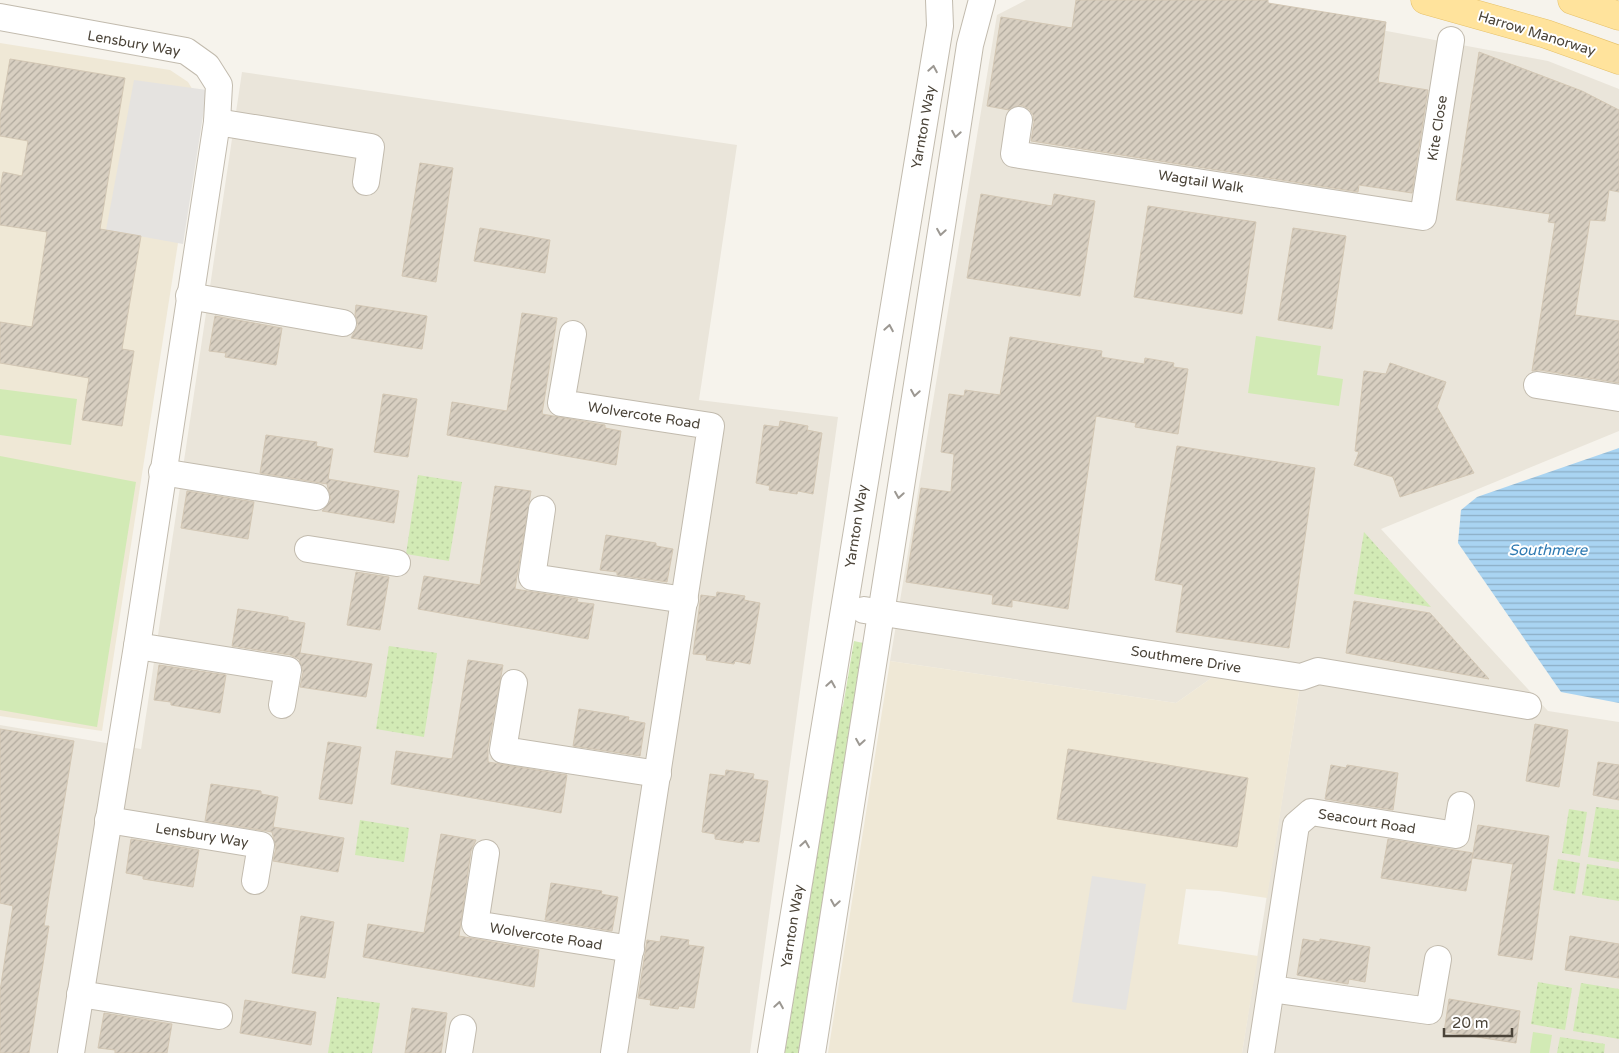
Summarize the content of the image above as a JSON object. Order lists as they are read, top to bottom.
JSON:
{
  "streets": {
    "main road": ["Harrow Manorway"],
    "street": [
      "Lensbury Way",
      "Yarnton Way",
      "Kite Close",
      "Wagtail Walk",
      "Wolvercote Road",
      "Southmere Drive",
      "Seacourt Road"
    ]
  },
  "crossings": [
    ["Yarnton Way", "Southmere Drive"],
    ["Kite Close", "Wagtail Walk"]
  ],
  "water": ["Southmere"],
  "scale_bar": "20 m"
}
